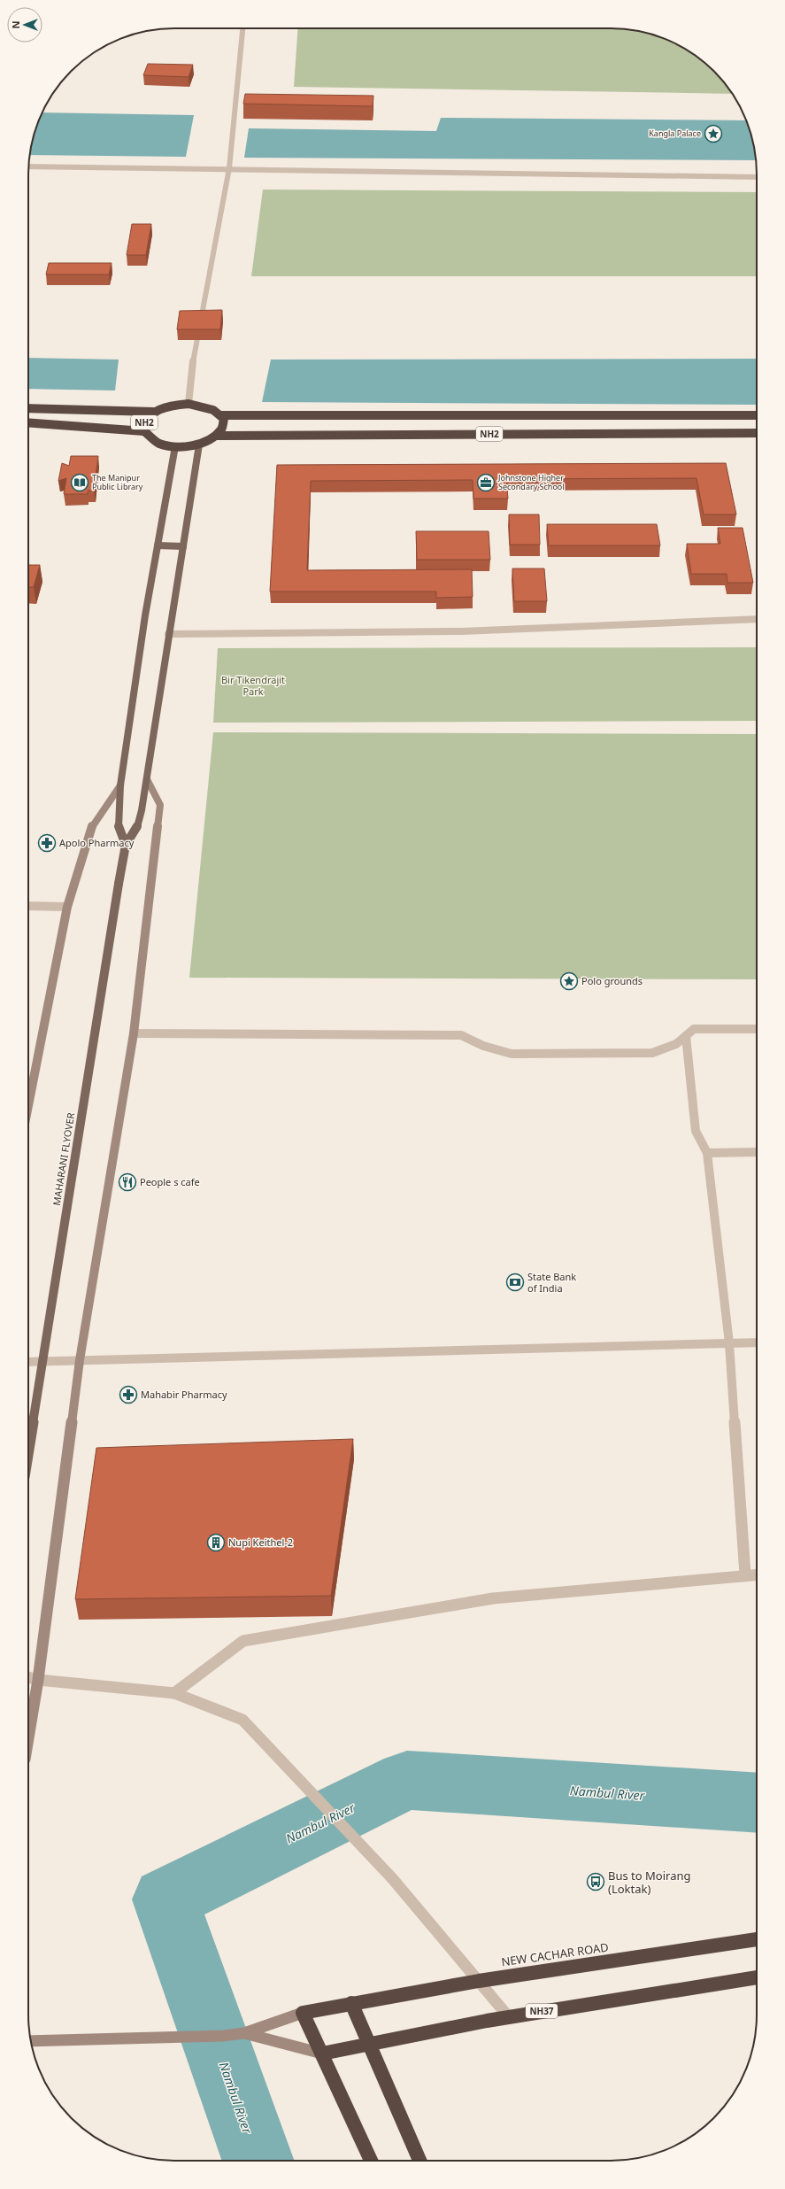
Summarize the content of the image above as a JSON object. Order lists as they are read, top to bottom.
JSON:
{
  "streets": {
    "highway": ["NH2", "NEW CACHAR ROAD", "NH37"],
    "main road": ["MAHARANI FLYOVER"]
  },
  "crossings": [
    ["NH2", "MAHARANI FLYOVER"]
  ],
  "water": ["Nambul River"],
  "parks": ["Bir Tikendrajit Park"],
  "places": {
    "place": ["Kangla Palace", "Polo grounds"],
    "library": ["The Manipur Public Library"],
    "office": ["Johnstone Higher Secondary School"],
    "pharmacy": ["Apolo Pharmacy", "Mahabir Pharmacy"],
    "restaurant": ["People s cafe"],
    "bank": ["State Bank of India"],
    "building": ["Nupi Keithel-2"],
    "bus stop": ["Bus to Moirang (Loktak)"]
  },
  "north": "left"
}
